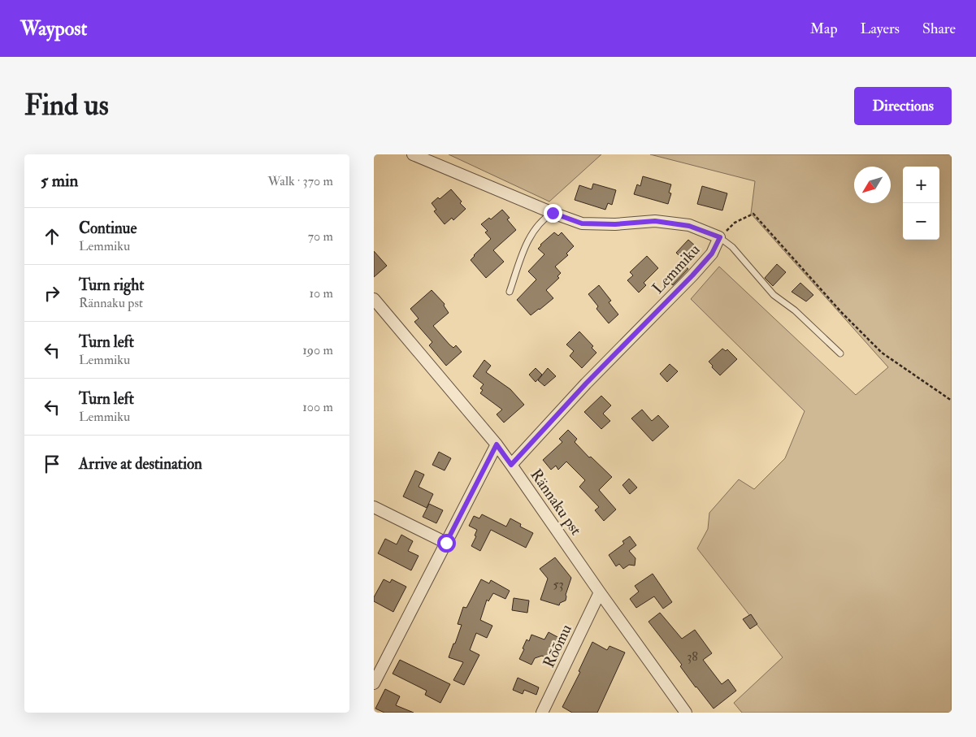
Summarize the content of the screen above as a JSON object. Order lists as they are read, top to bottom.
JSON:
{
  "streets": {
    "street": ["Lemmiku", "Rännaku pst", "Rõõmu"]
  },
  "crossings": [
    ["Lemmiku", "Rännaku pst"],
    ["Rännaku pst", "Rõõmu"]
  ],
  "house_numbers": ["53", "38"],
  "north": "bottom left",
  "page": {
    "header": "Waypost",
    "nav": ["Map", "Layers", "Share"],
    "buttons": "Directions",
    "title": "Find us",
    "heading": ["5 min", "Walk · 370 m"],
    "map_buttons": ["+", "−"],
    "list": [
      ["Continue", "Lemmiku", "70 m"],
      ["Turn right", "Rännaku pst", "10 m"],
      ["Turn left", "Lemmiku", "190 m"],
      ["Turn left", "Lemmiku", "100 m"],
      "Arrive at destination"
    ]
  }
}
